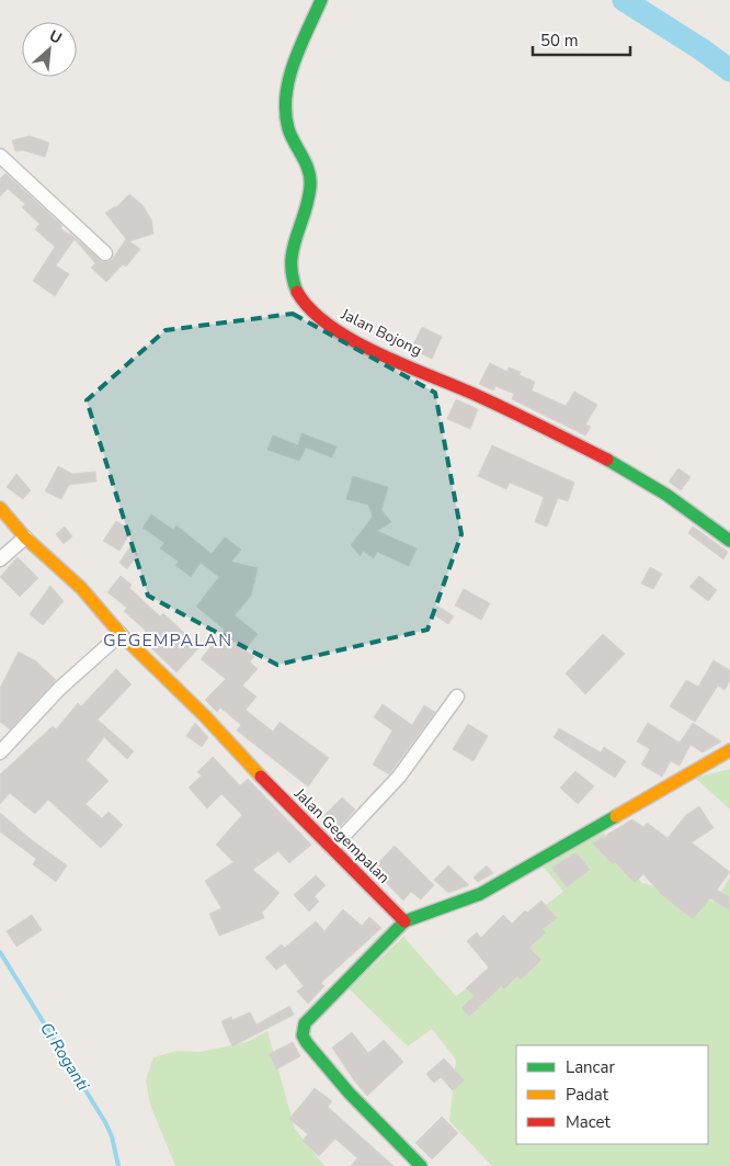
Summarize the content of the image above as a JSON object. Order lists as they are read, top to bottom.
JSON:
{
  "streets": {
    "street": ["Jalan Bojong", "Jalan Gegempalan"]
  },
  "districts": ["GEGEMPALAN"],
  "water": ["Ci Roganti"],
  "legend": ["Lancar", "Padat", "Macet"],
  "scale_bar": "50 m",
  "north": "top right"
}
